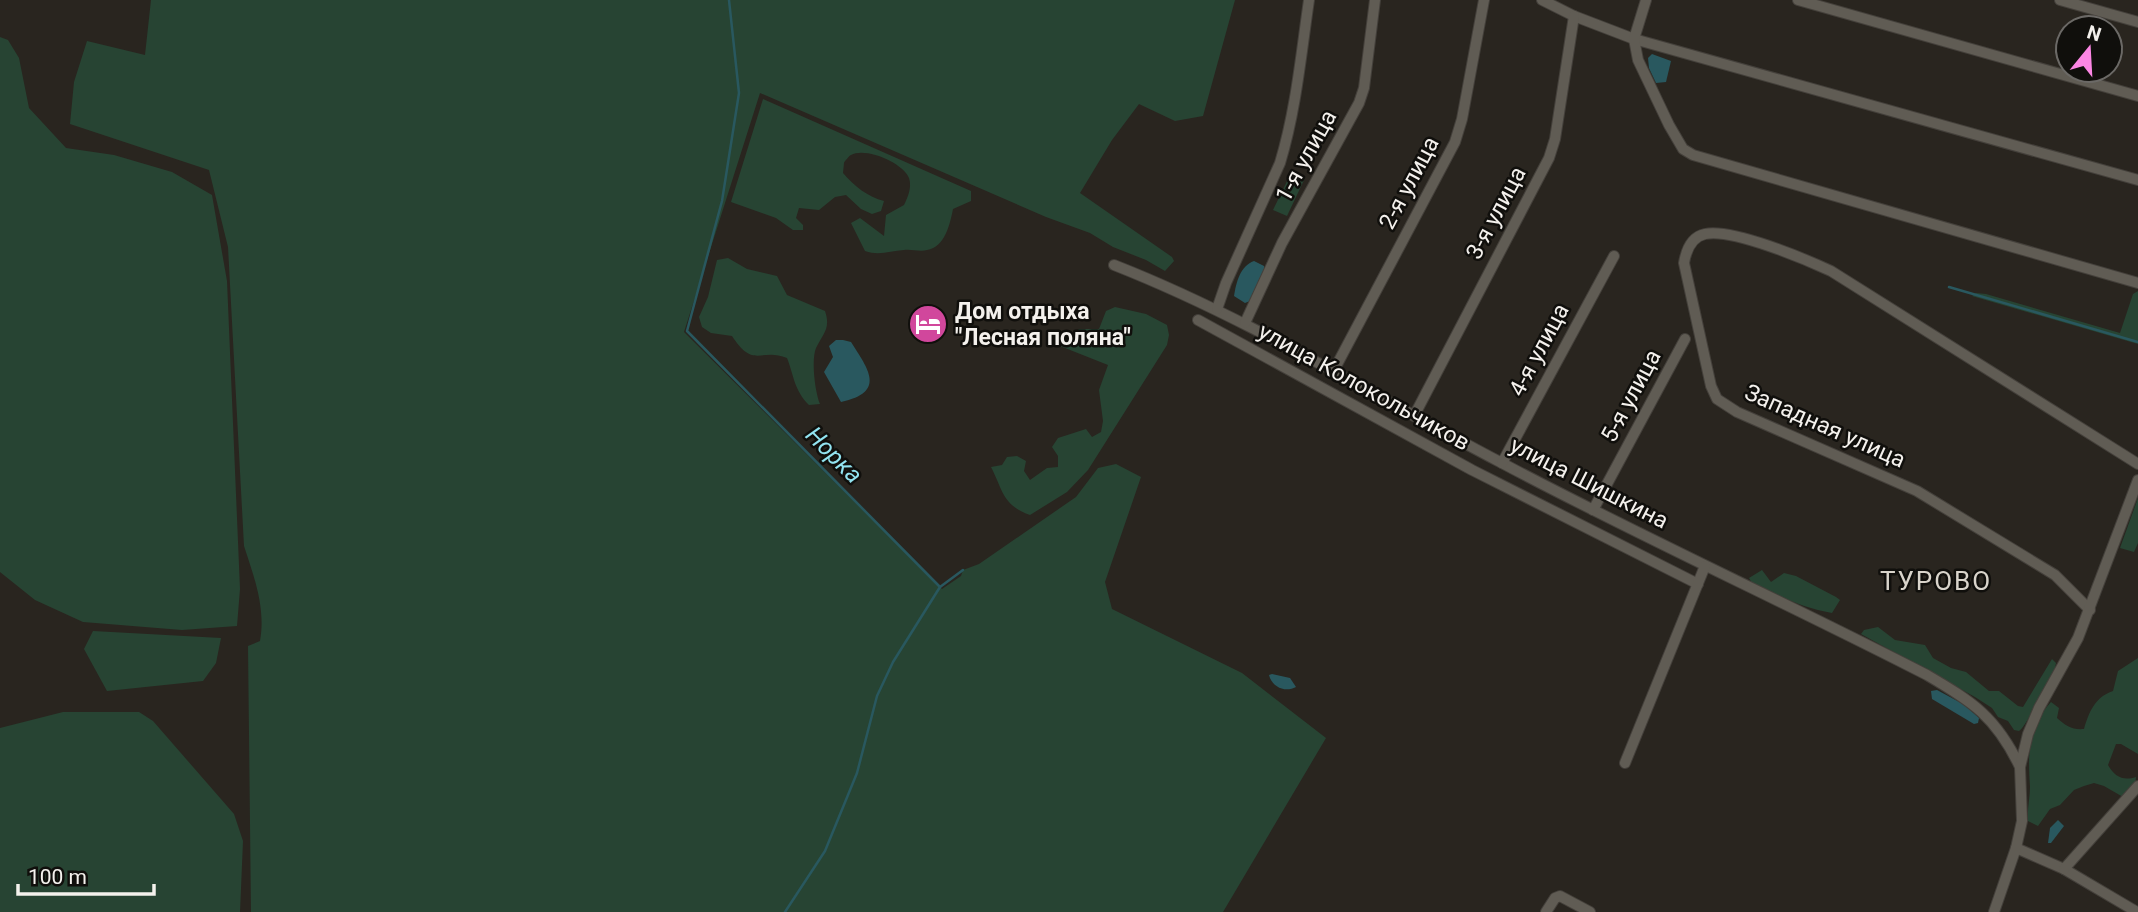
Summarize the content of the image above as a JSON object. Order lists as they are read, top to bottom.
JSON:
{
  "streets": {
    "street": [
      "1-я улица",
      "2-я улица",
      "3-я улица",
      "4-я улица",
      "улица Колокольчиков",
      "5-я улица",
      "Западная улица",
      "улица Шишкина"
    ]
  },
  "crossings": [
    ["1-я улица", "улица Шишкина"],
    ["2-я улица", "улица Шишкина"],
    ["3-я улица", "улица Шишкина"],
    ["4-я улица", "улица Шишкина"],
    ["5-я улица", "улица Шишкина"]
  ],
  "districts": ["ТУРОВО"],
  "water": ["Норка"],
  "places": {
    "hotel": ["Дом отдыха \"Лесная поляна\""]
  },
  "scale_bar": "100 m",
  "north": "top"
}
